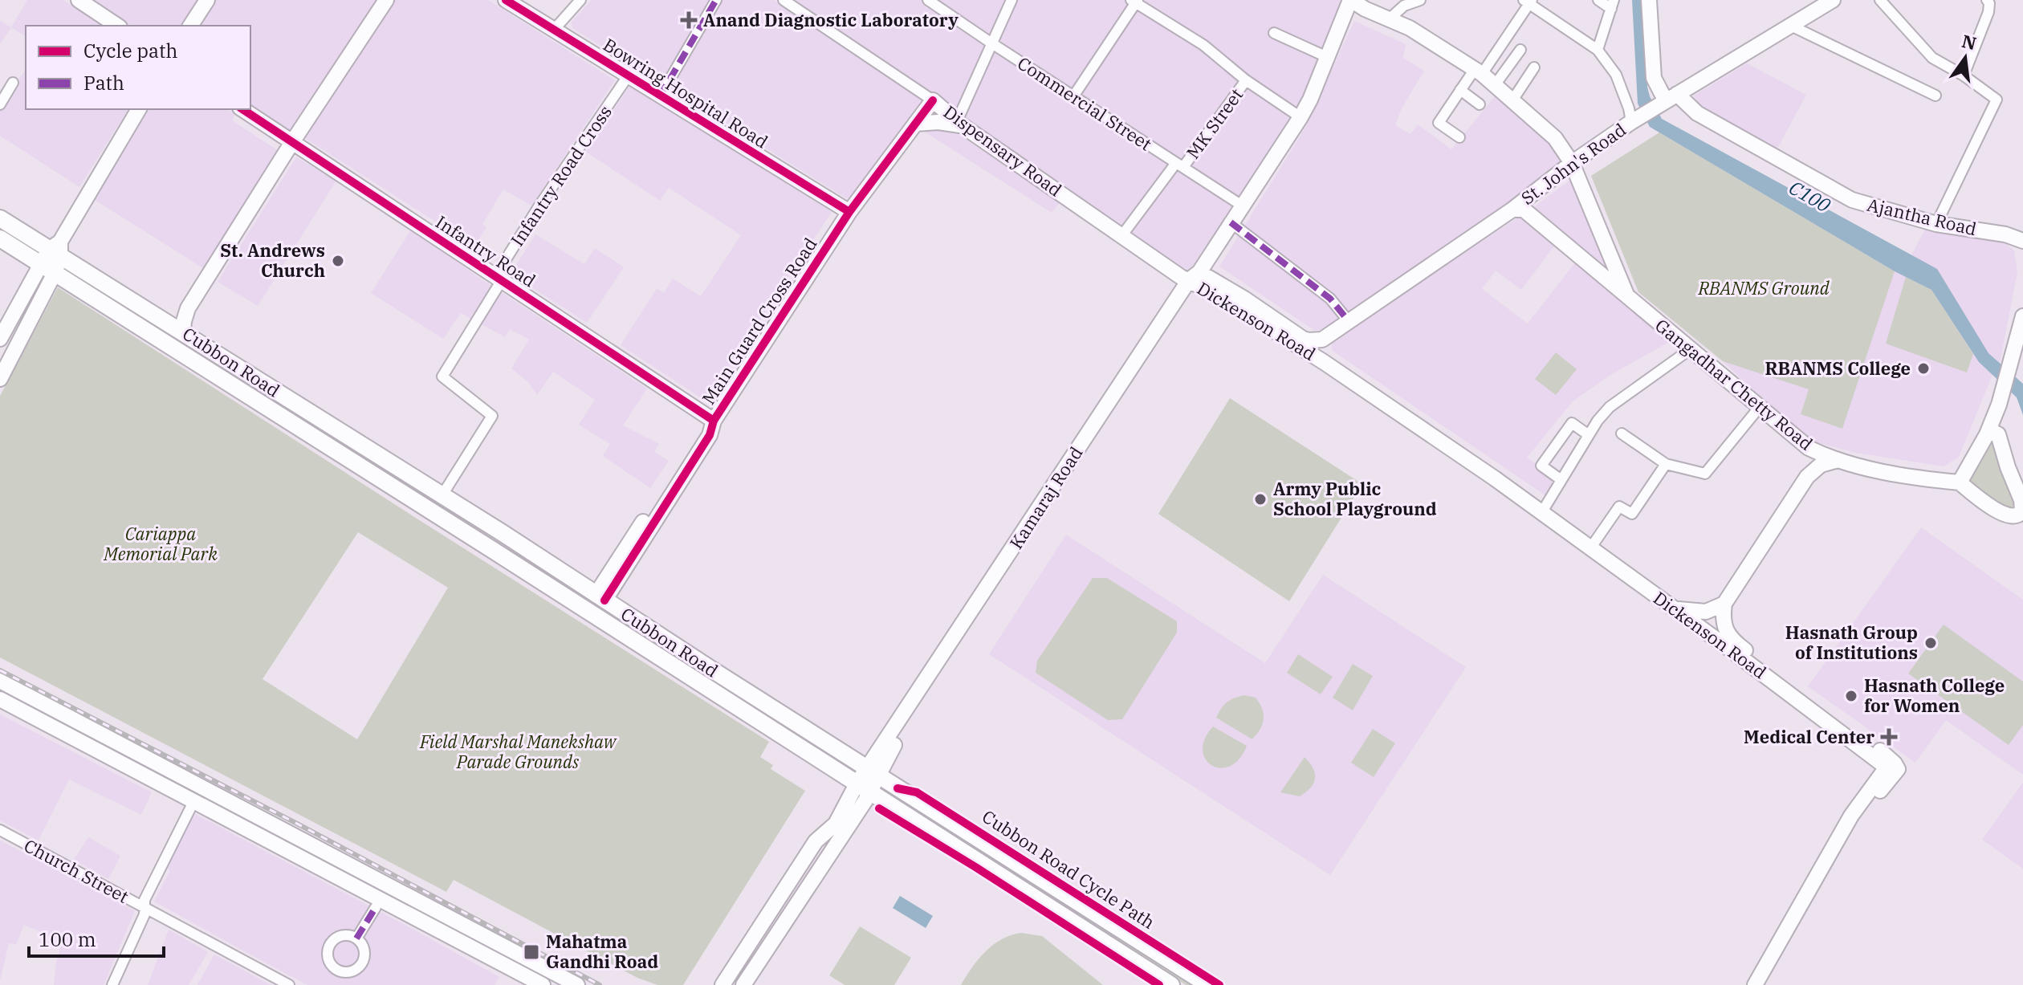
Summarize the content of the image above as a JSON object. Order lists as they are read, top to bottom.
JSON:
{
  "streets": {
    "main road": [
      "Bowring Hospital Road",
      "Dispensary Road",
      "St. John's Road",
      "Ajantha Road",
      "Infantry Road",
      "Main Guard Cross Road",
      "Dickenson Road",
      "Cubbon Road",
      "Gangadhar Chetty Road",
      "Kamaraj Road"
    ],
    "street": [
      "Commercial Street",
      "MK Street",
      "Infantry Road Cross",
      "Church Street"
    ],
    "cycle path": ["Cubbon Road Cycle Path"]
  },
  "crossings": [
    ["Bowring Hospital Road", "Infantry Road Cross"],
    ["Bowring Hospital Road", "Main Guard Cross Road"],
    ["Commercial Street", "MK Street"],
    ["Commercial Street", "Kamaraj Road"],
    ["MK Street", "Dispensary Road"],
    ["Dispensary Road", "Main Guard Cross Road"],
    ["Dispensary Road", "Dickenson Road"],
    ["Dispensary Road", "Kamaraj Road"],
    ["St. John's Road", "Ajantha Road"],
    ["St. John's Road", "Dickenson Road"],
    ["St. John's Road", "Gangadhar Chetty Road"],
    ["Infantry Road Cross", "Infantry Road"],
    ["Infantry Road Cross", "Cubbon Road"],
    ["Infantry Road", "Main Guard Cross Road"],
    ["Main Guard Cross Road", "Cubbon Road"],
    ["Dickenson Road", "Kamaraj Road"],
    ["Cubbon Road", "Kamaraj Road"],
    ["Gangadhar Chetty Road", "Kamaraj Road"]
  ],
  "water": ["C100"],
  "parks": ["RBANMS Ground", "Cariappa Memorial Park", "Field Marshal Manekshaw Parade Grounds"],
  "places": {
    "health": ["Anand Diagnostic Laboratory", "Medical Center"],
    "other": [
      "St. Andrews Church",
      "RBANMS College",
      "Army Public School Playground",
      "Hasnath Group of Institutions",
      "Hasnath College for Women"
    ],
    "transit": ["Mahatma Gandhi Road"]
  },
  "legend": ["Cycle path", "Path"],
  "scale_bar": "100 m",
  "north": "top"
}
